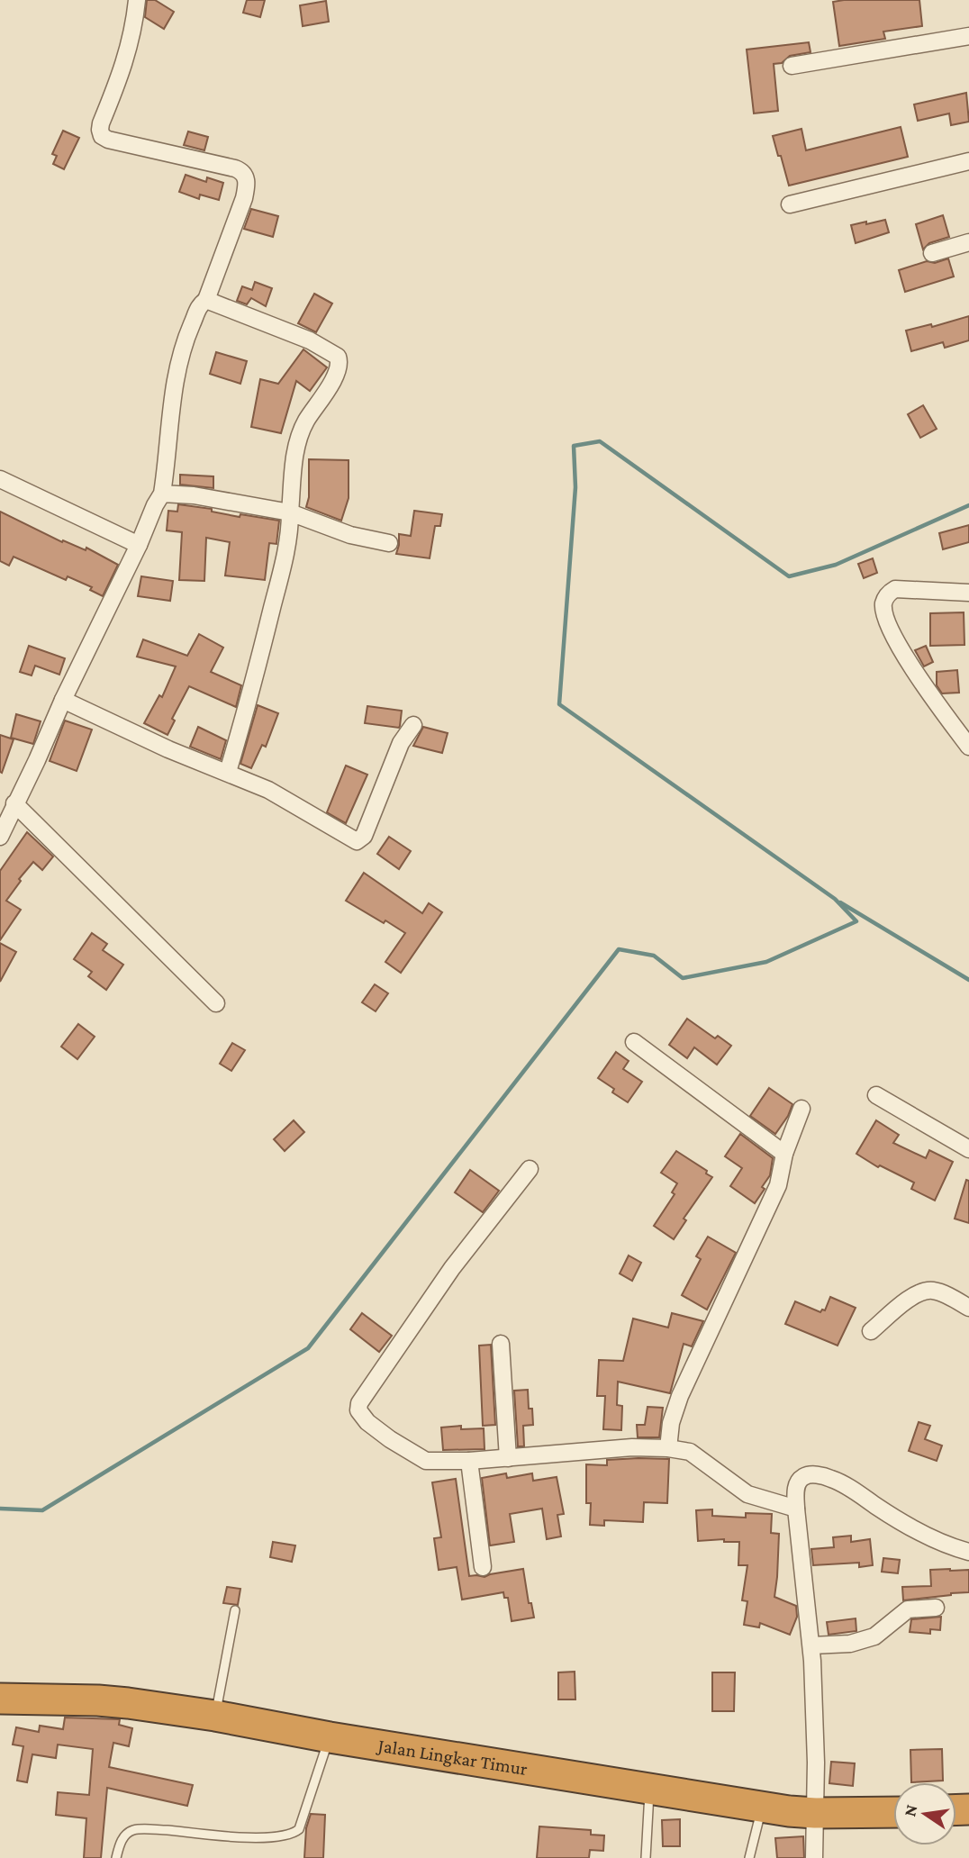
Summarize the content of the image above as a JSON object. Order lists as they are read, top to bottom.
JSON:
{
  "streets": {
    "highway": ["Jalan Lingkar Timur"]
  },
  "north": "left"
}
